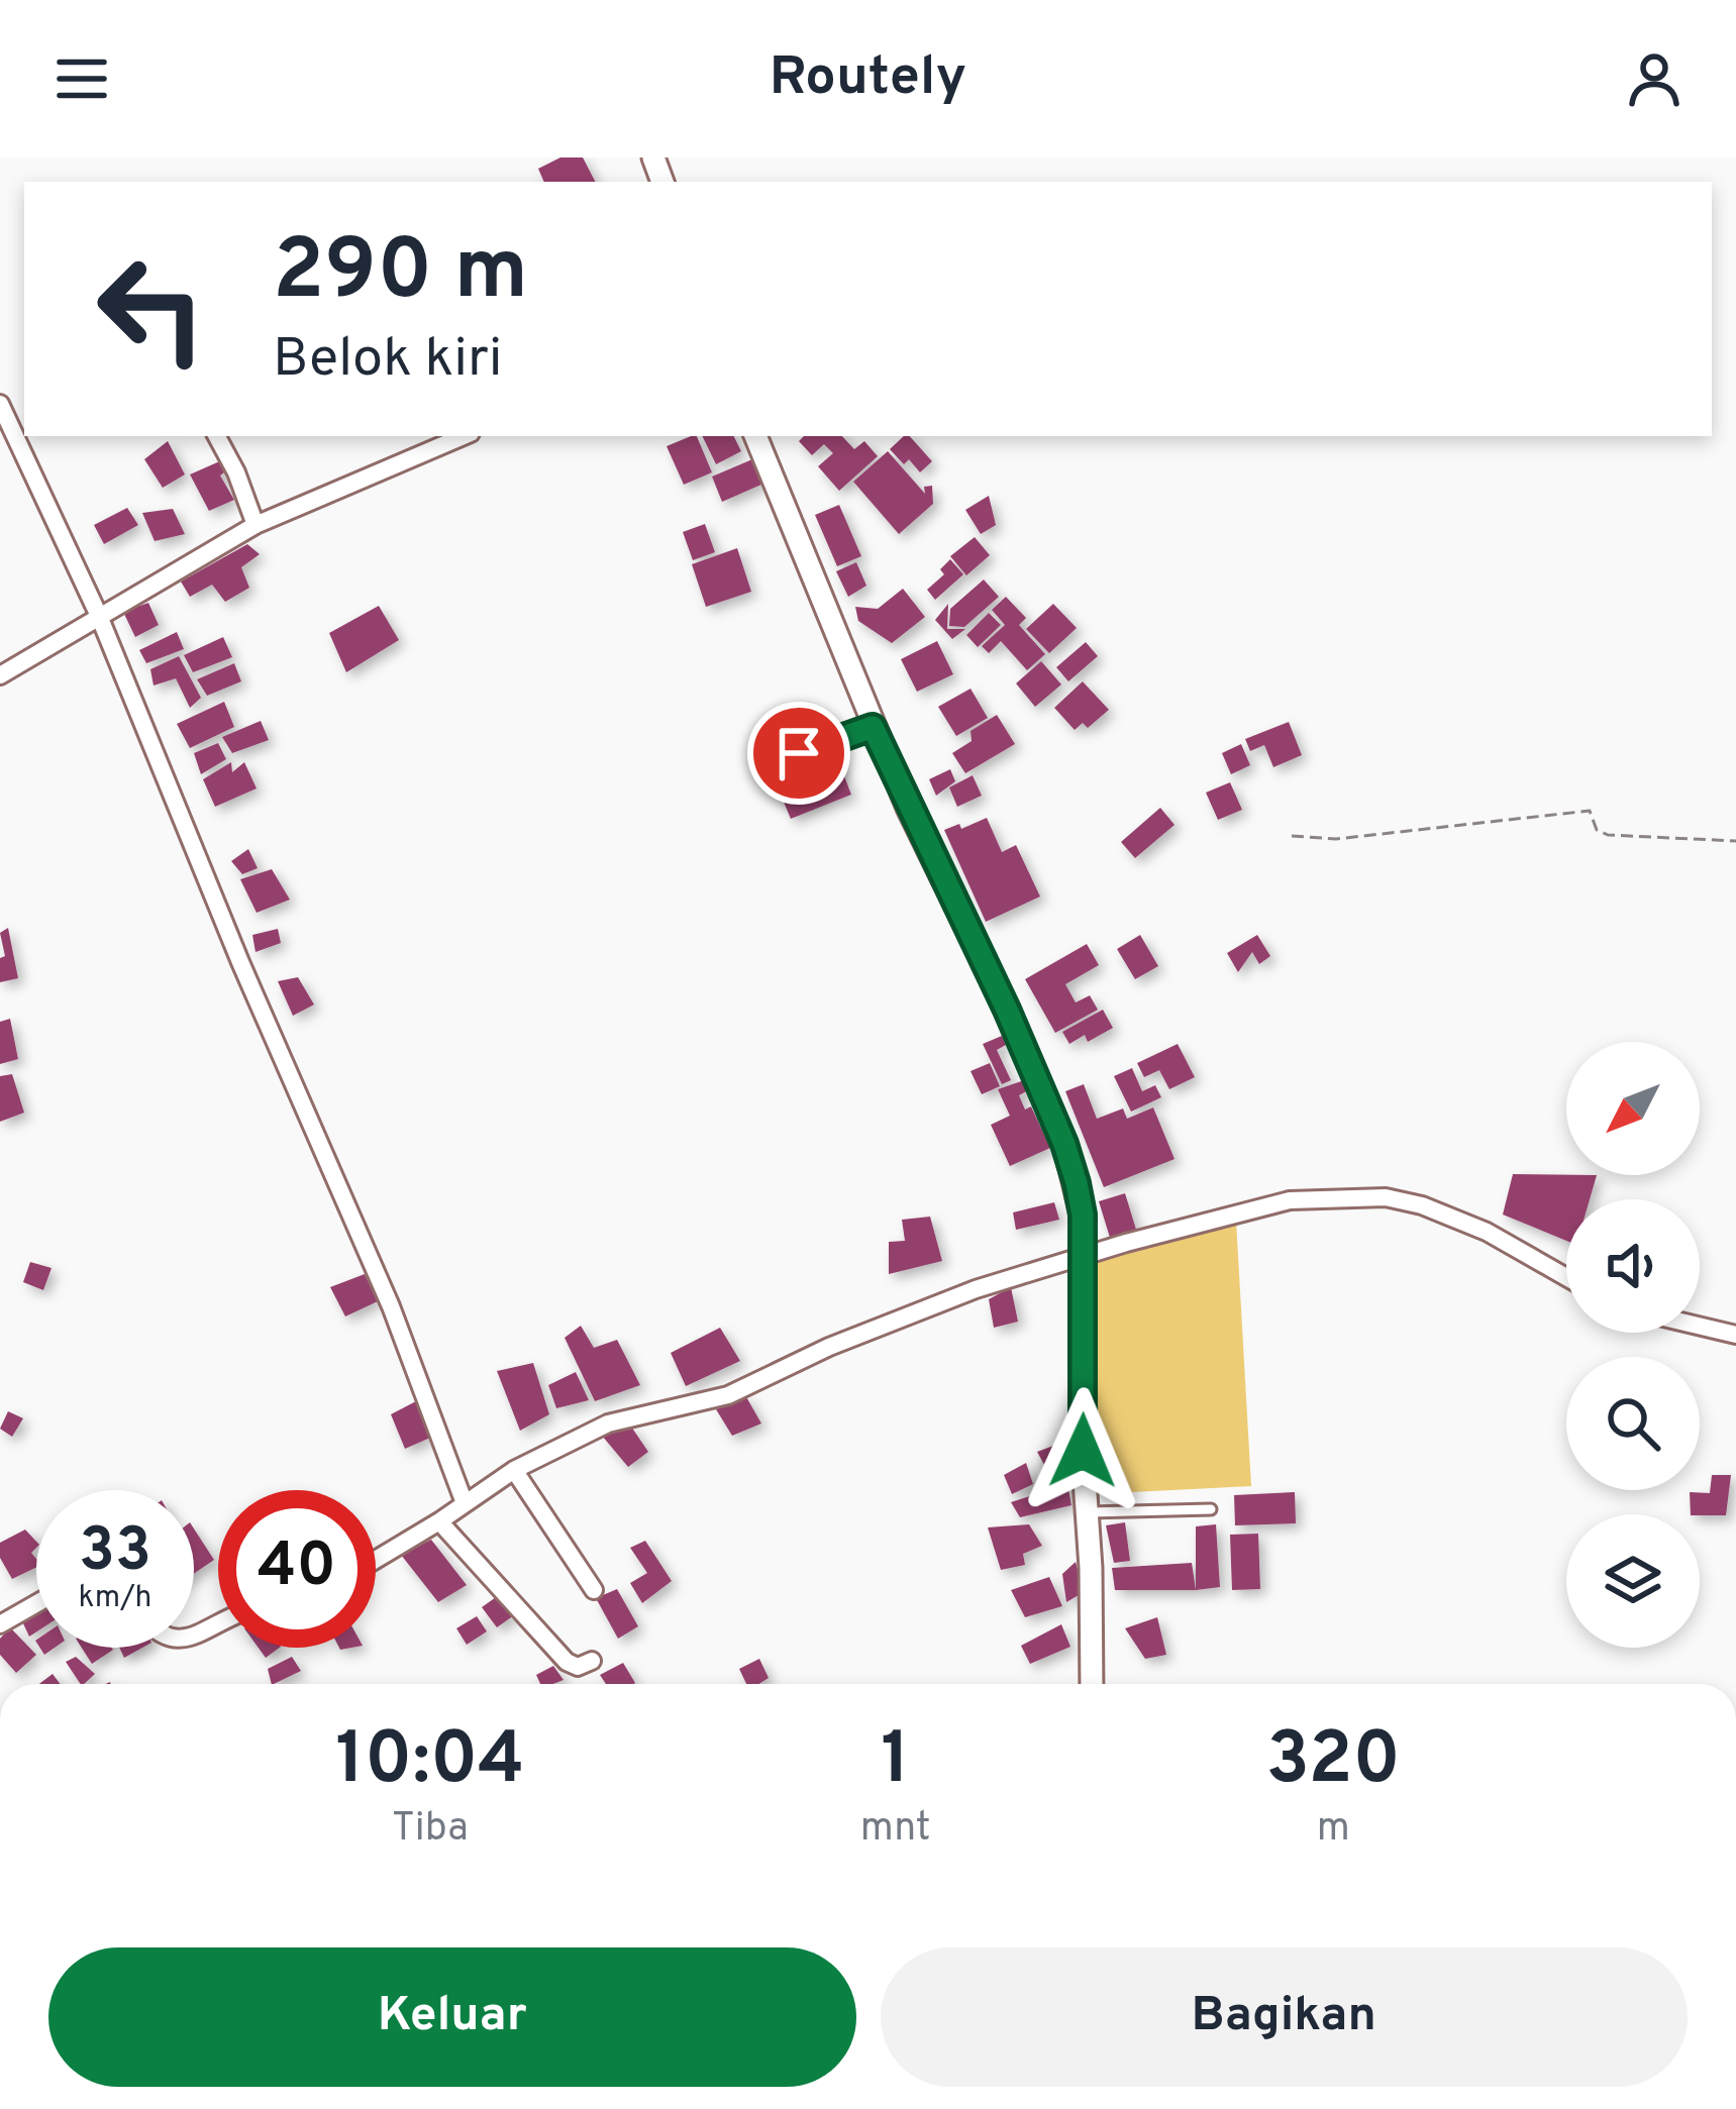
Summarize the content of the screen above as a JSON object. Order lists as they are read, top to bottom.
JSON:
{
  "north": "bottom left",
  "page": {
    "header": "Routely",
    "turn": ["290 m", "Belok kiri"],
    "speed": "33 km/h",
    "limit": "40",
    "eta": [
      "10:04",
      "Tiba",
      "1",
      "mnt",
      "320",
      "m"
    ],
    "buttons": ["Keluar", "Bagikan"]
  }
}
